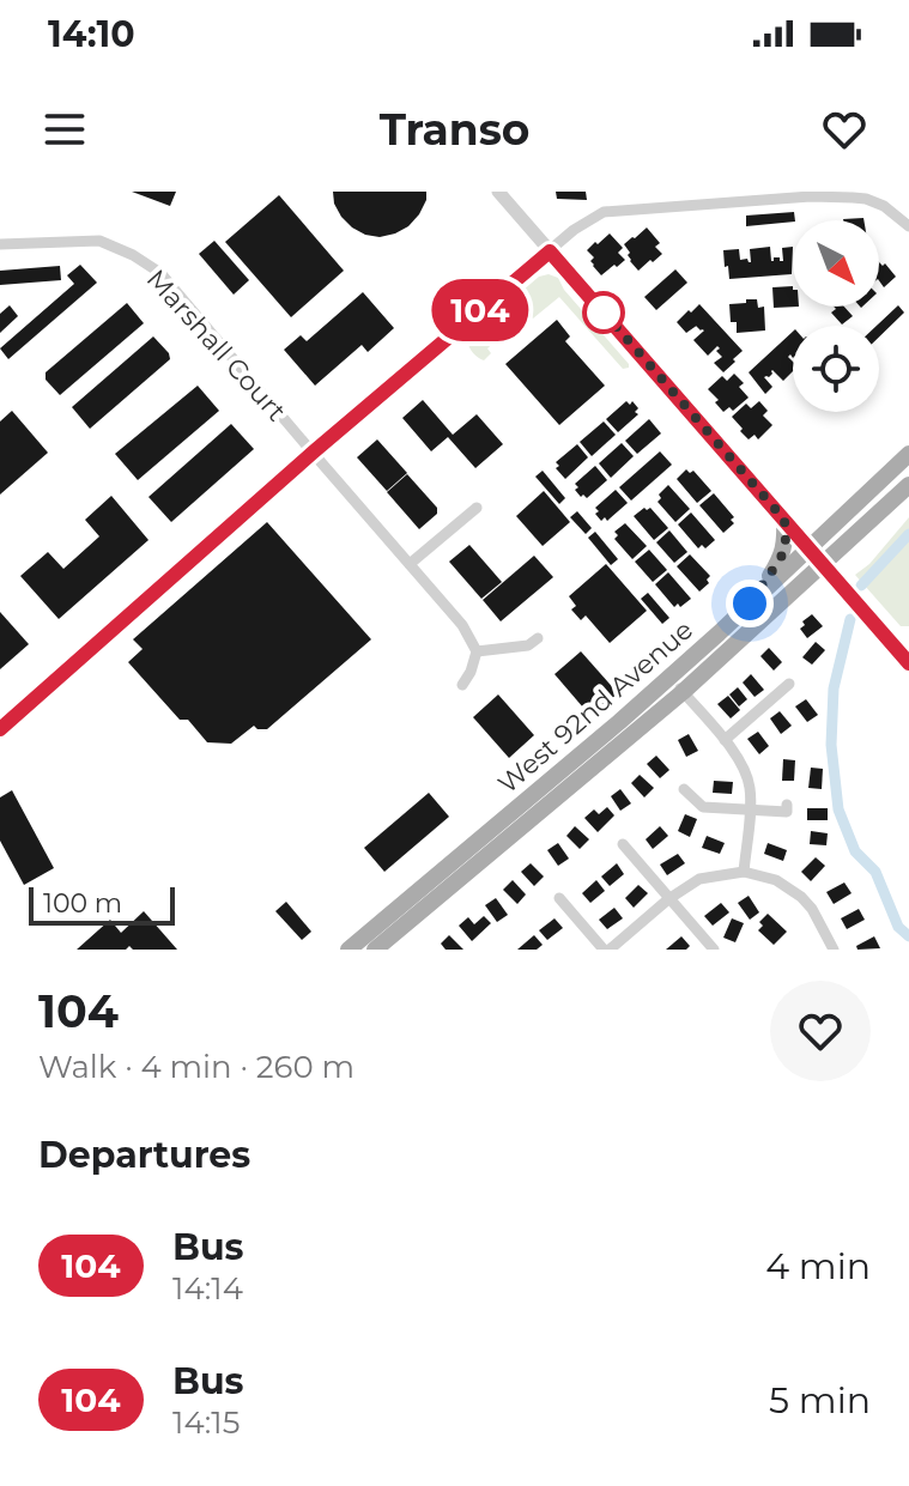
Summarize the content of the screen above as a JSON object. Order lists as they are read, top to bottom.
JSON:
{
  "streets": {
    "main road": ["West 92nd Avenue"],
    "street": ["Marshall Court"]
  },
  "lines": ["bus line 104"],
  "scale_bar": "100 m",
  "north": "bottom right",
  "page": {
    "status": "14:10",
    "header": "Transo",
    "on_map": "104",
    "scale": "100 m",
    "heading": [
      ["104", "Walk · 4 min · 260 m"],
      "Departures"
    ],
    "list": [
      {
        "mark": "104",
        "name": "Bus",
        "note": "14:14",
        "value": "4 min"
      },
      {
        "mark": "104",
        "name": "Bus",
        "note": "14:15",
        "value": "5 min"
      }
    ]
  }
}
